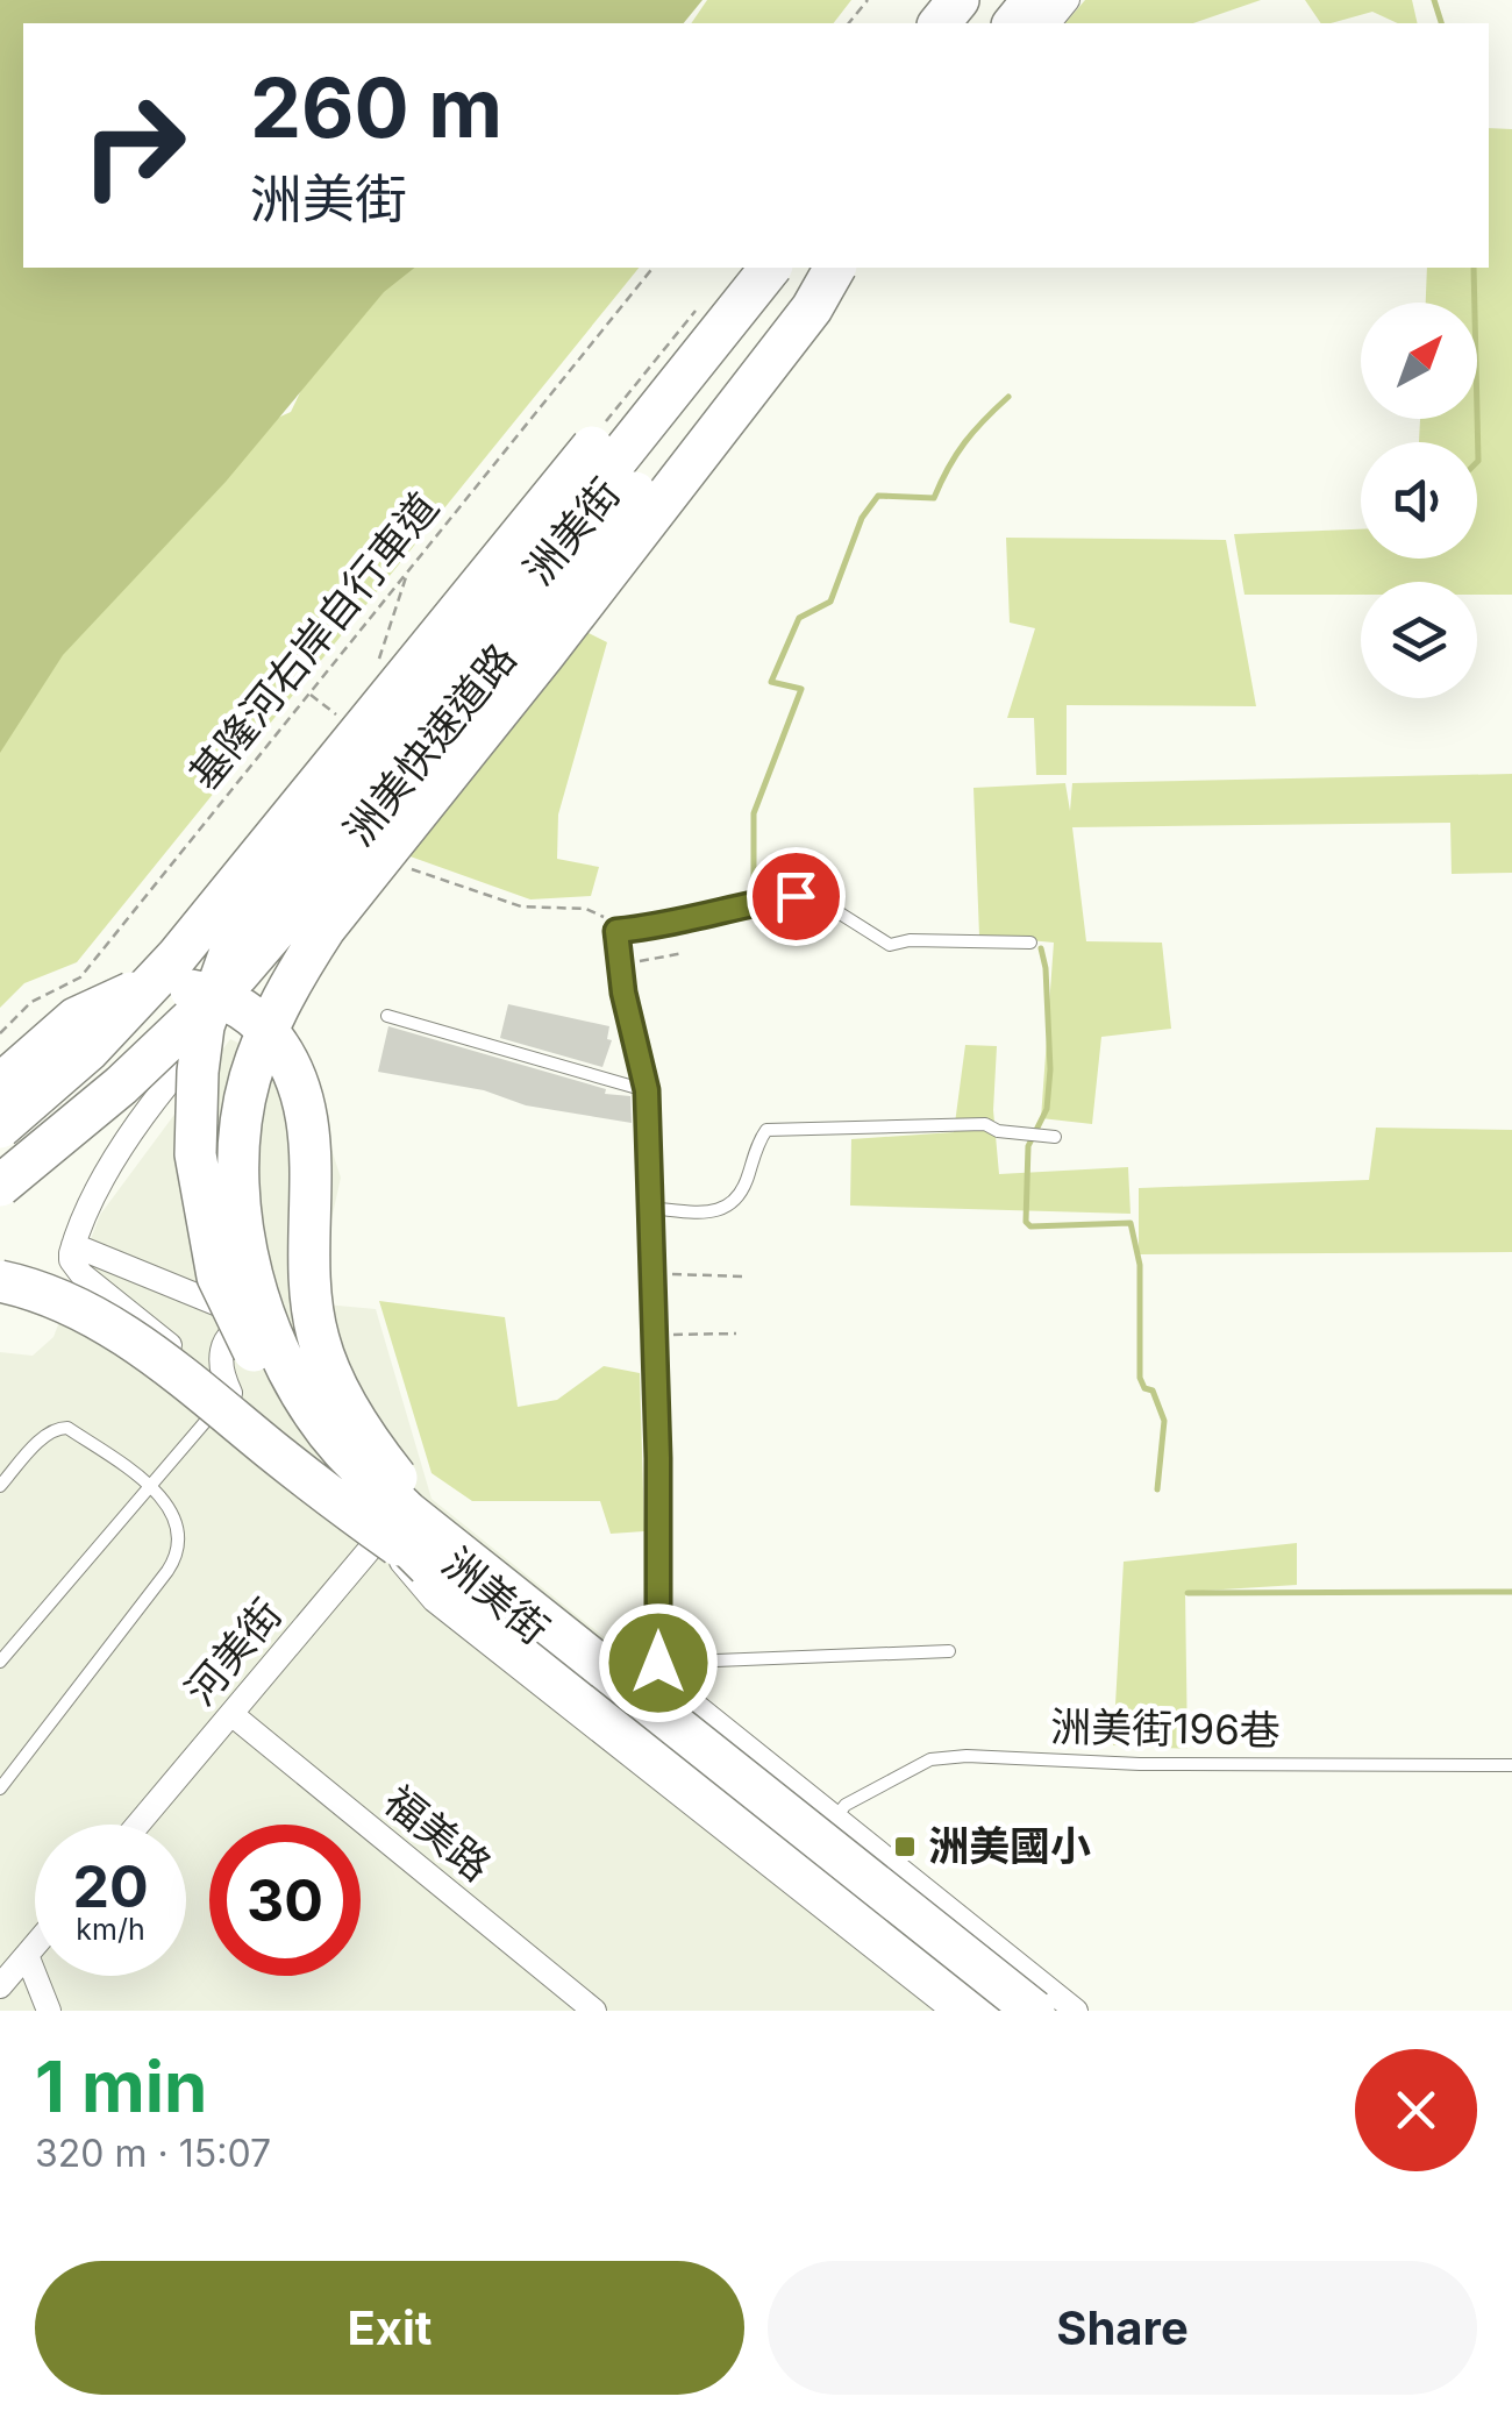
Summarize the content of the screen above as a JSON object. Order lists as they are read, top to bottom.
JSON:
{
  "streets": {
    "highway": ["洲美快速道路"],
    "street": ["洲美街", "河美街", "福美路"],
    "lane": ["洲美街196巷"],
    "path": ["基隆河右岸自行車道"]
  },
  "crossings": [
    ["洲美街", "河美街"],
    ["洲美街", "洲美街196巷"],
    ["河美街", "福美路"]
  ],
  "places": {
    "transit": ["洲美國小"]
  },
  "north": "top right",
  "page": {
    "turn": ["260 m", "洲美街"],
    "speed": "20 km/h",
    "limit": "30",
    "heading": ["1 min", "320 m · 15:07"],
    "buttons": ["Exit", "Share"]
  }
}
